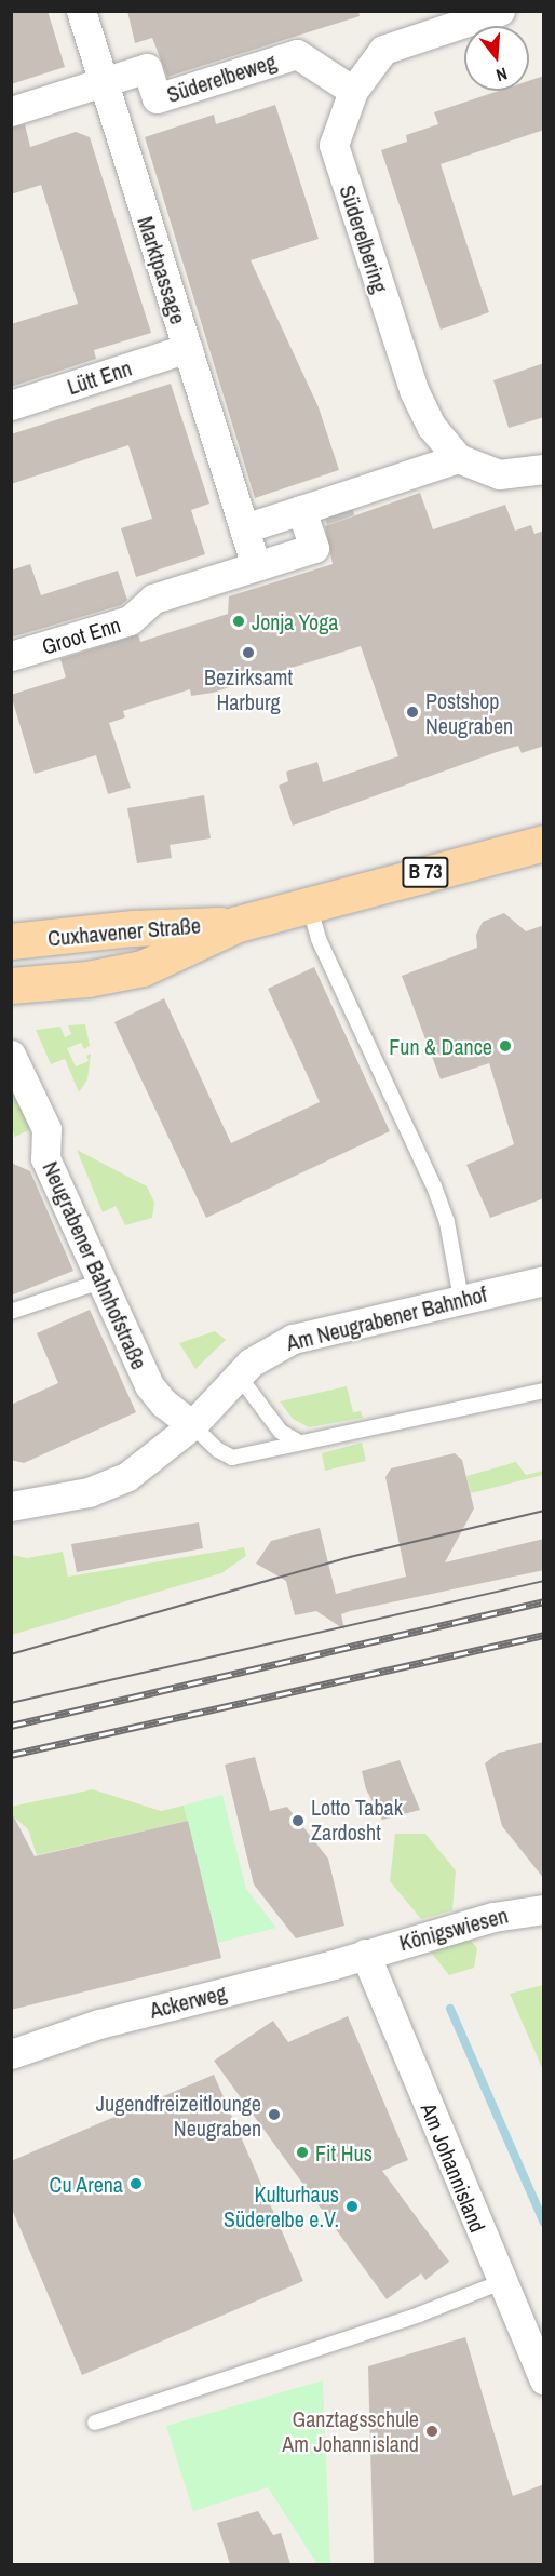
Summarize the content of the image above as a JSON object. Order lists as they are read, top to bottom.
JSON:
{
  "streets": {
    "main road": ["B 73", "Cuxhavener Straße"],
    "street": [
      "Süderelbeweg",
      "Süderelbering",
      "Marktpassage",
      "Lütt Enn",
      "Groot Enn",
      "Neugrabener Bahnhofstraße",
      "Am Neugrabener Bahnhof",
      "Königswiesen",
      "Ackerweg",
      "Am Johannisland"
    ]
  },
  "crossings": [
    ["Süderelbeweg", "Süderelbering"],
    ["Süderelbeweg", "Marktpassage"],
    ["Marktpassage", "Lütt Enn"],
    ["Neugrabener Bahnhofstraße", "Am Neugrabener Bahnhof"],
    ["Königswiesen", "Ackerweg"],
    ["Königswiesen", "Am Johannisland"],
    ["Ackerweg", "Am Johannisland"]
  ],
  "places": [
    "Jonja Yoga",
    "Bezirksamt Harburg",
    "Postshop Neugraben",
    "Fun & Dance",
    "Lotto Tabak Zardosht",
    "Jugendfreizeitlounge Neugraben",
    "Fit Hus",
    "Cu Arena",
    "Kulturhaus Süderelbe e.V.",
    "Ganztagsschule Am Johannisland"
  ],
  "north": "bottom"
}
